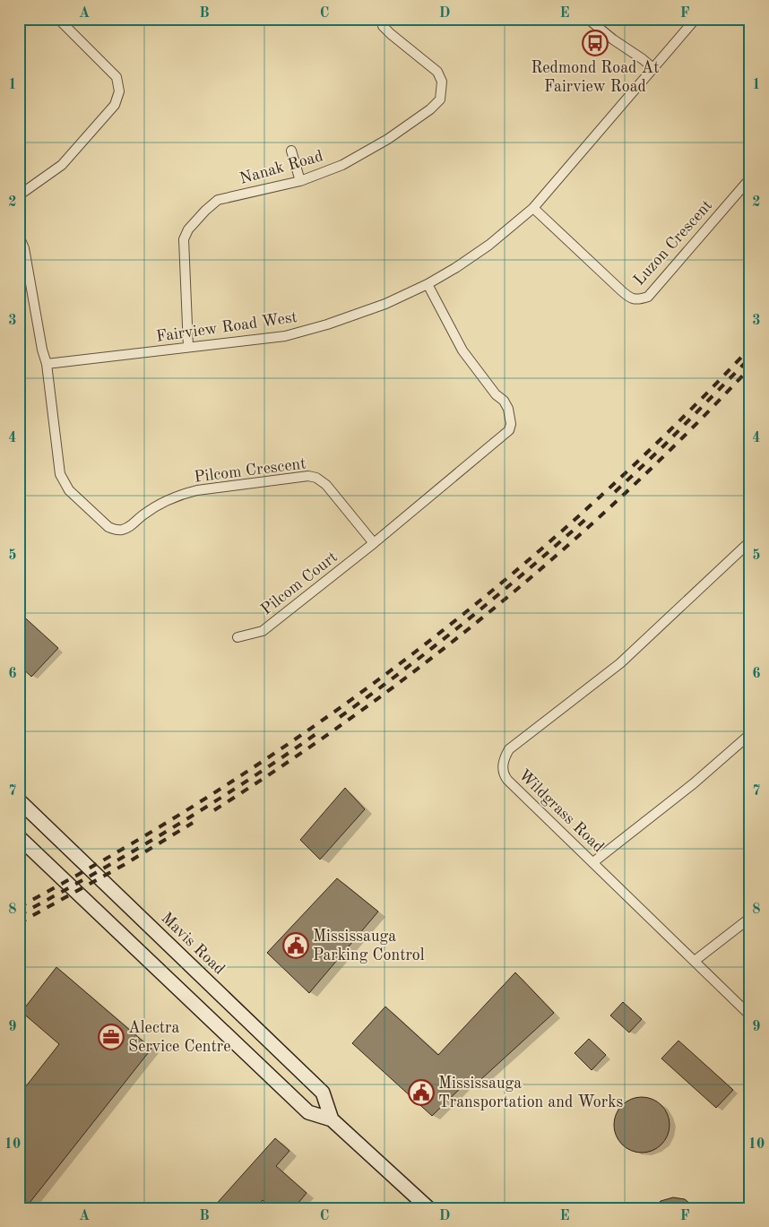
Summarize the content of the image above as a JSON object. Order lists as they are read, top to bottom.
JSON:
{
  "streets": {
    "main road": ["Mavis Road"],
    "street": [
      "Nanak Road",
      "Luzon Crescent",
      "Fairview Road West",
      "Pilcom Crescent",
      "Pilcom Court",
      "Wildgrass Road"
    ]
  },
  "crossings": [
    ["Nanak Road", "Fairview Road West"],
    ["Luzon Crescent", "Fairview Road West"],
    ["Fairview Road West", "Pilcom Crescent"],
    ["Pilcom Crescent", "Pilcom Court"]
  ],
  "places": {
    "bus stop": ["Redmond Road At Fairview Road"],
    "public building": ["Mississauga Parking Control", "Mississauga Transportation and Works"],
    "office": ["Alectra Service Centre"]
  },
  "grid": {
    "columns": [
      "A",
      "B",
      "C",
      "D",
      "E",
      "F"
    ],
    "rows": [
      "1",
      "2",
      "3",
      "4",
      "5",
      "6",
      "7",
      "8",
      "9",
      "10"
    ]
  }
}
